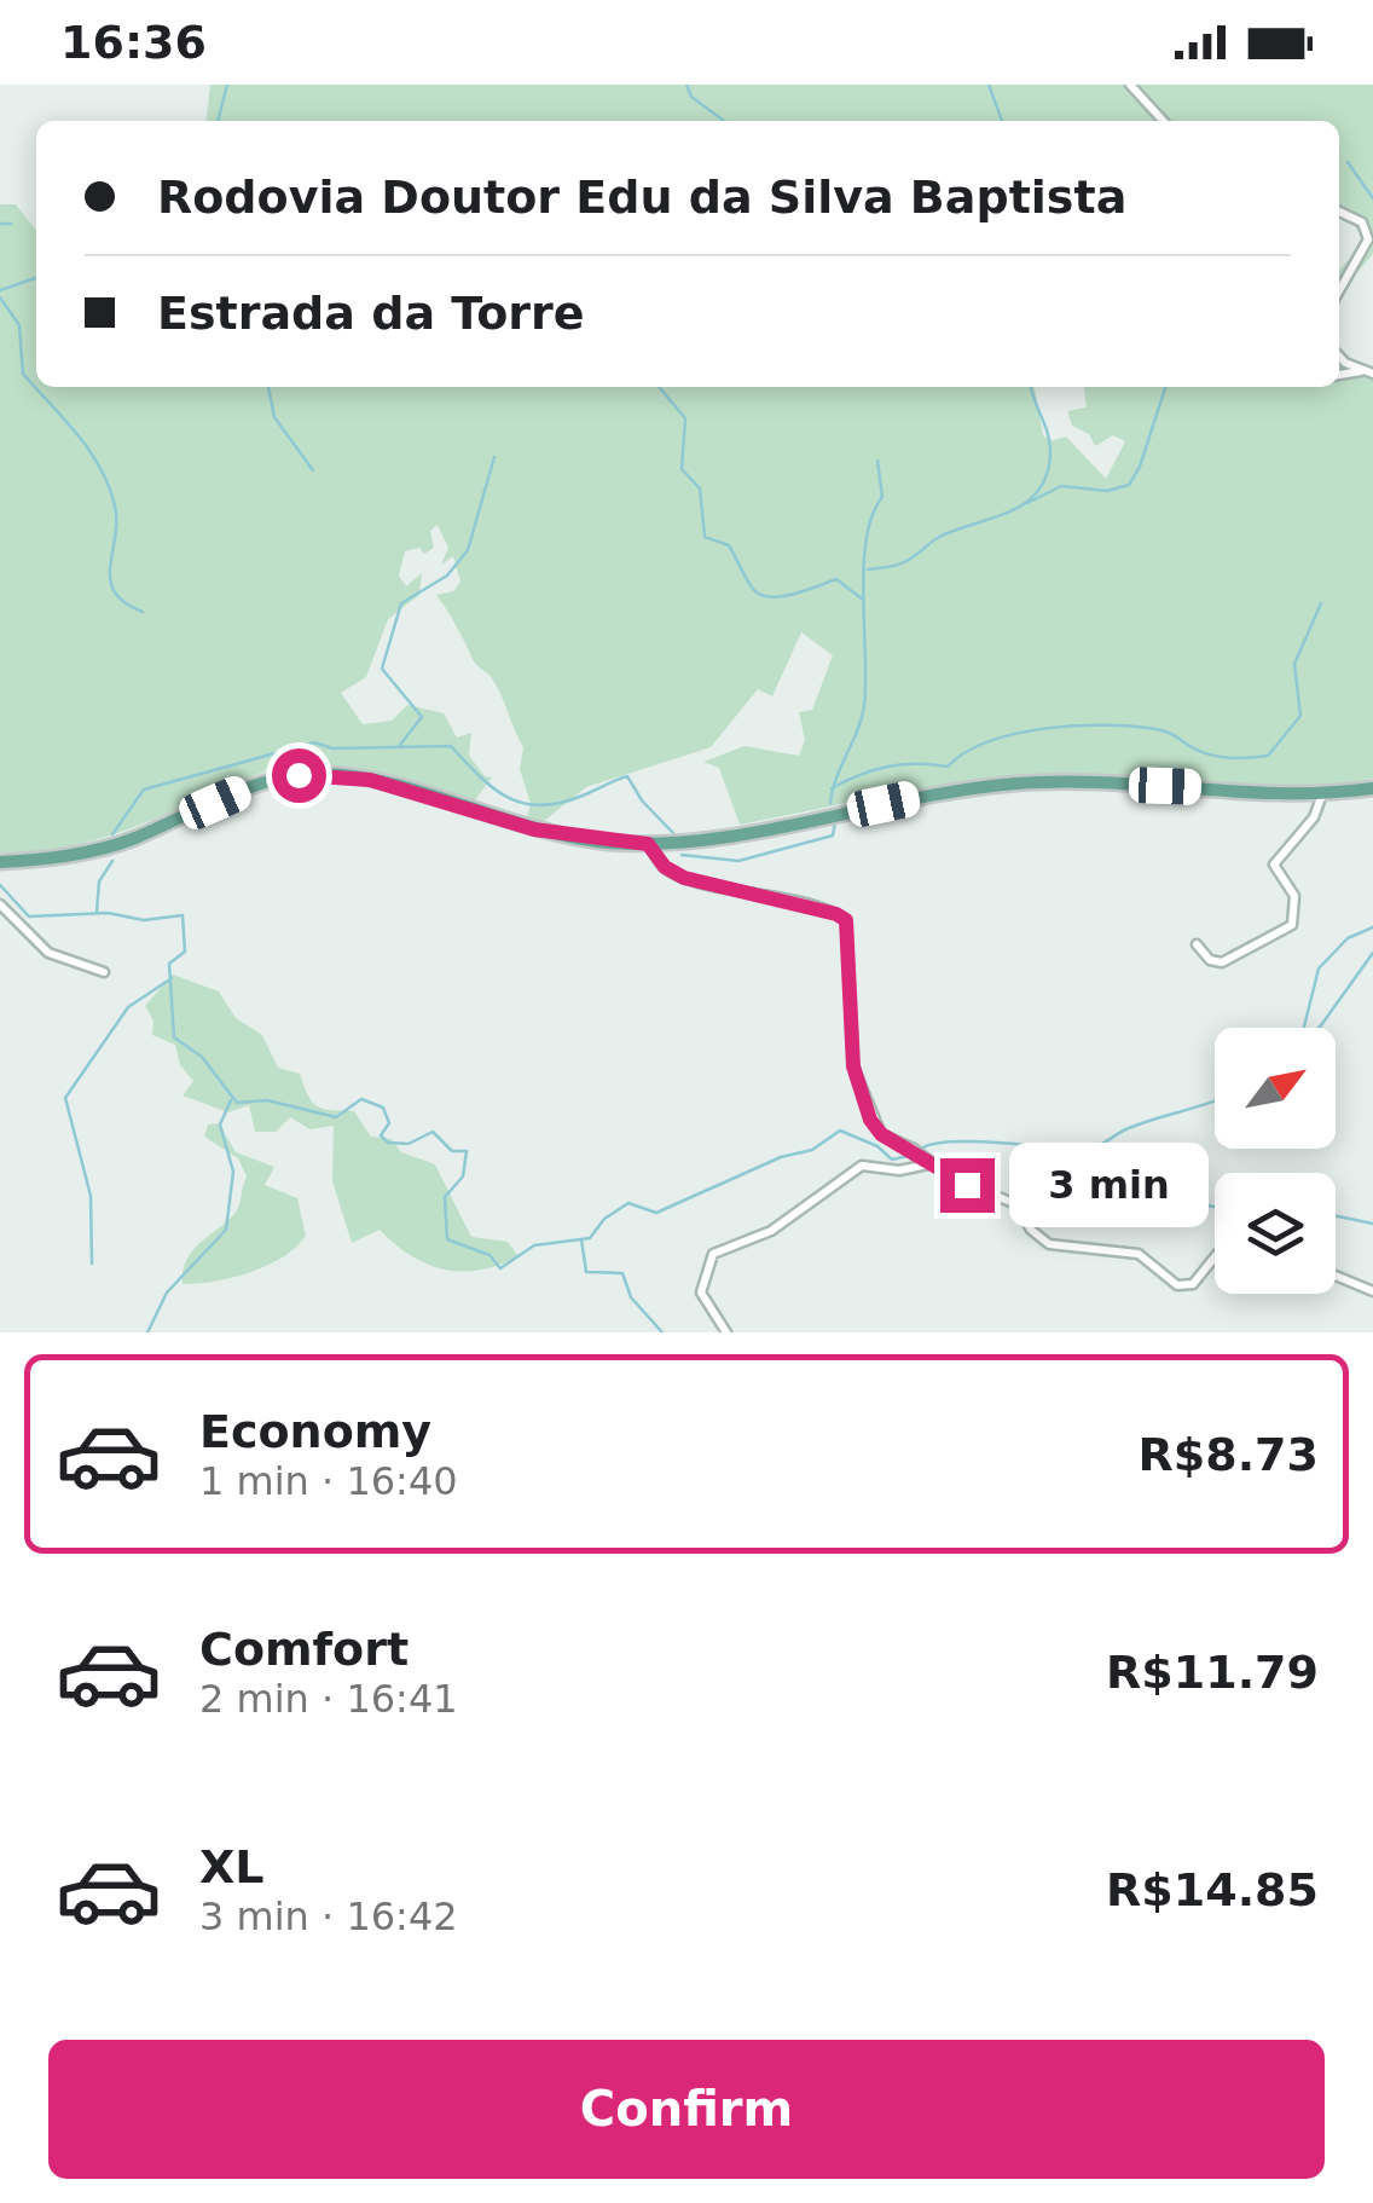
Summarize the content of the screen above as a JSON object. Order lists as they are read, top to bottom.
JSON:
{
  "north": "top right",
  "page": {
    "status": "16:36",
    "banner": ["Rodovia Doutor Edu da Silva Baptista", "Estrada da Torre"],
    "bubble": "3 min",
    "list": [
      {
        "name": "Economy",
        "note": "1 min · 16:40",
        "value": "R$8.73"
      },
      {
        "name": "Comfort",
        "note": "2 min · 16:41",
        "value": "R$11.79"
      },
      {
        "name": "XL",
        "note": "3 min · 16:42",
        "value": "R$14.85"
      }
    ],
    "buttons": "Confirm"
  }
}
